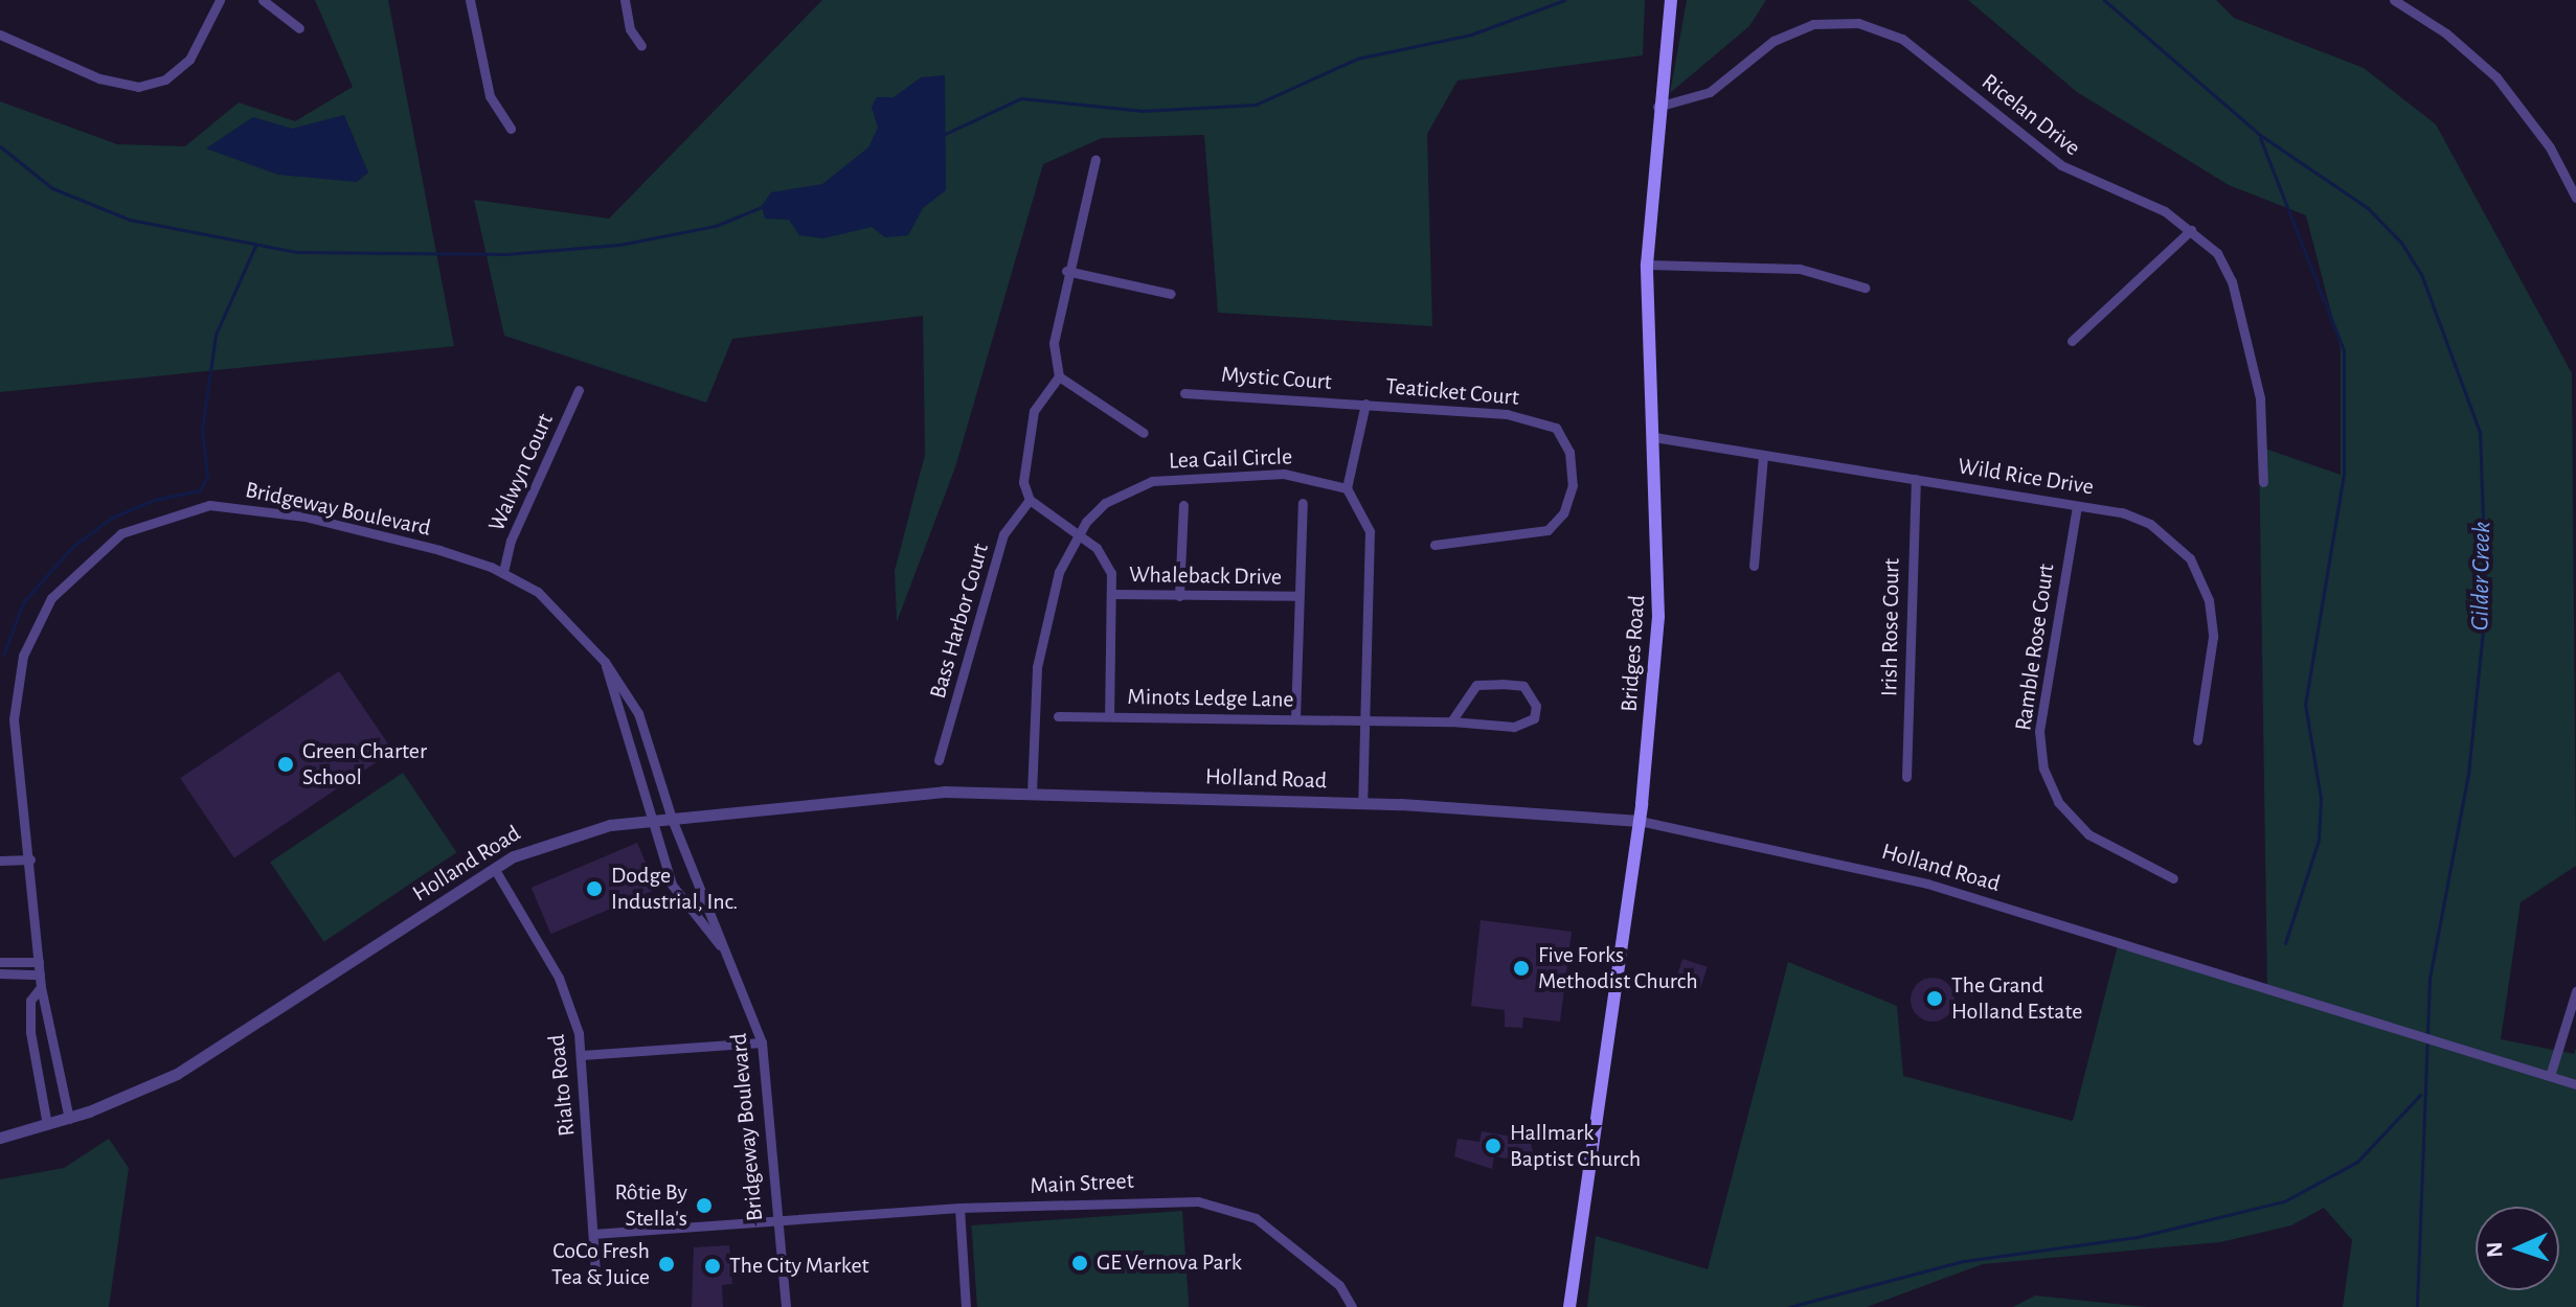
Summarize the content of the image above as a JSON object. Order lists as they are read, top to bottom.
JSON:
{
  "streets": {
    "main road": ["Bridges Road"],
    "street": [
      "Ricelan Drive",
      "Mystic Court",
      "Teaticket Court",
      "Lea Gail Circle",
      "Walwyn Court",
      "Wild Rice Drive",
      "Bridgeway Boulevard",
      "Whaleback Drive",
      "Bass Harbor Court",
      "Irish Rose Court",
      "Ramble Rose Court",
      "Minots Ledge Lane",
      "Holland Road",
      "Rialto Road",
      "Main Street"
    ]
  },
  "crossings": [
    ["Ricelan Drive", "Bridges Road"],
    ["Mystic Court", "Teaticket Court"],
    ["Lea Gail Circle", "Holland Road"],
    ["Walwyn Court", "Bridgeway Boulevard"],
    ["Wild Rice Drive", "Irish Rose Court"],
    ["Wild Rice Drive", "Ramble Rose Court"],
    ["Wild Rice Drive", "Bridges Road"],
    ["Bridgeway Boulevard", "Holland Road"],
    ["Bridgeway Boulevard", "Main Street"],
    ["Bridges Road", "Holland Road"],
    ["Holland Road", "Rialto Road"],
    ["Rialto Road", "Main Street"]
  ],
  "water": ["Gilder Creek"],
  "places": [
    "Green Charter School",
    "Dodge Industrial, Inc.",
    "Five Forks Methodist Church",
    "The Grand Holland Estate",
    "Hallmark Baptist Church",
    "Rôtie By Stella's",
    "GE Vernova Park",
    "CoCo Fresh Tea & Juice",
    "The City Market"
  ],
  "north": "left"
}
